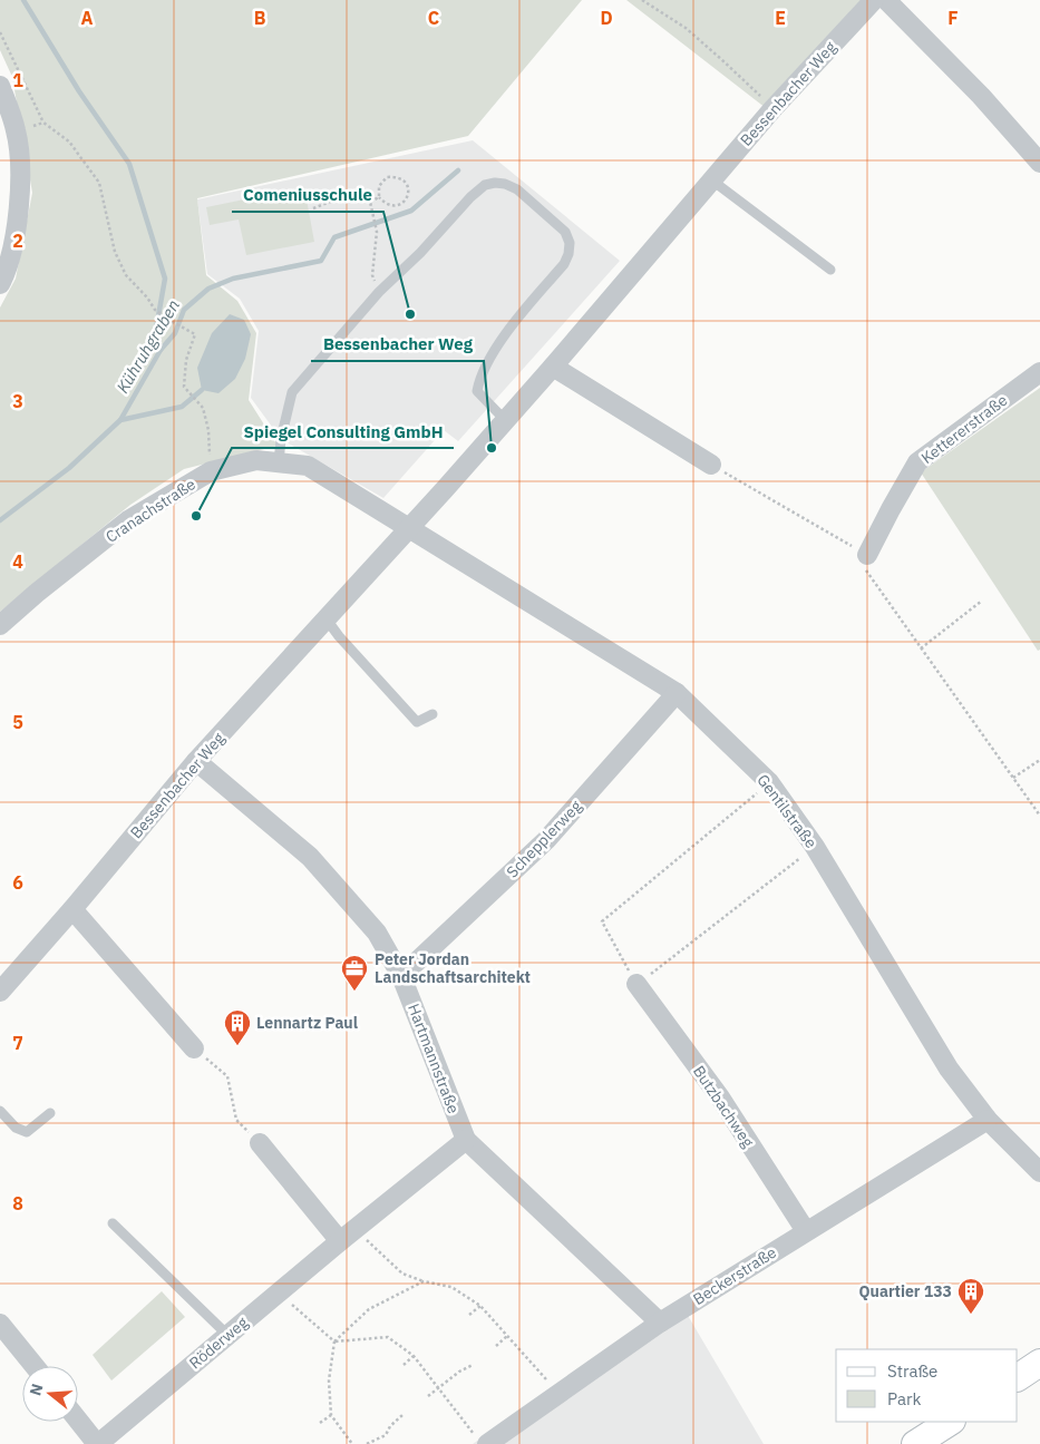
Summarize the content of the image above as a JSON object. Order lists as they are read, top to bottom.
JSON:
{
  "streets": {
    "street": [
      "Bessenbacher Weg",
      "Kettererstraße",
      "Cranachstraße",
      "Gentilstraße",
      "Schepplerweg",
      "Hartmannstraße",
      "Butzbachweg",
      "Beckerstraße",
      "Röderweg"
    ]
  },
  "crossings": [
    ["Bessenbacher Weg", "Cranachstraße"],
    ["Bessenbacher Weg", "Gentilstraße"],
    ["Bessenbacher Weg", "Hartmannstraße"],
    ["Cranachstraße", "Gentilstraße"],
    ["Gentilstraße", "Schepplerweg"],
    ["Gentilstraße", "Beckerstraße"],
    ["Schepplerweg", "Hartmannstraße"],
    ["Hartmannstraße", "Beckerstraße"],
    ["Hartmannstraße", "Röderweg"],
    ["Butzbachweg", "Beckerstraße"]
  ],
  "water": ["Kühruhgraben"],
  "places": {
    "other": ["Comeniusschule", "Bessenbacher Weg", "Spiegel Consulting GmbH"],
    "office": ["Peter Jordan Landschaftsarchitekt"],
    "building": ["Lennartz Paul", "Quartier 133"]
  },
  "legend": ["Straße", "Park"],
  "north": "left",
  "grid": {
    "columns": [
      "A",
      "B",
      "C",
      "D",
      "E",
      "F"
    ],
    "rows": [
      "1",
      "2",
      "3",
      "4",
      "5",
      "6",
      "7",
      "8"
    ]
  }
}
